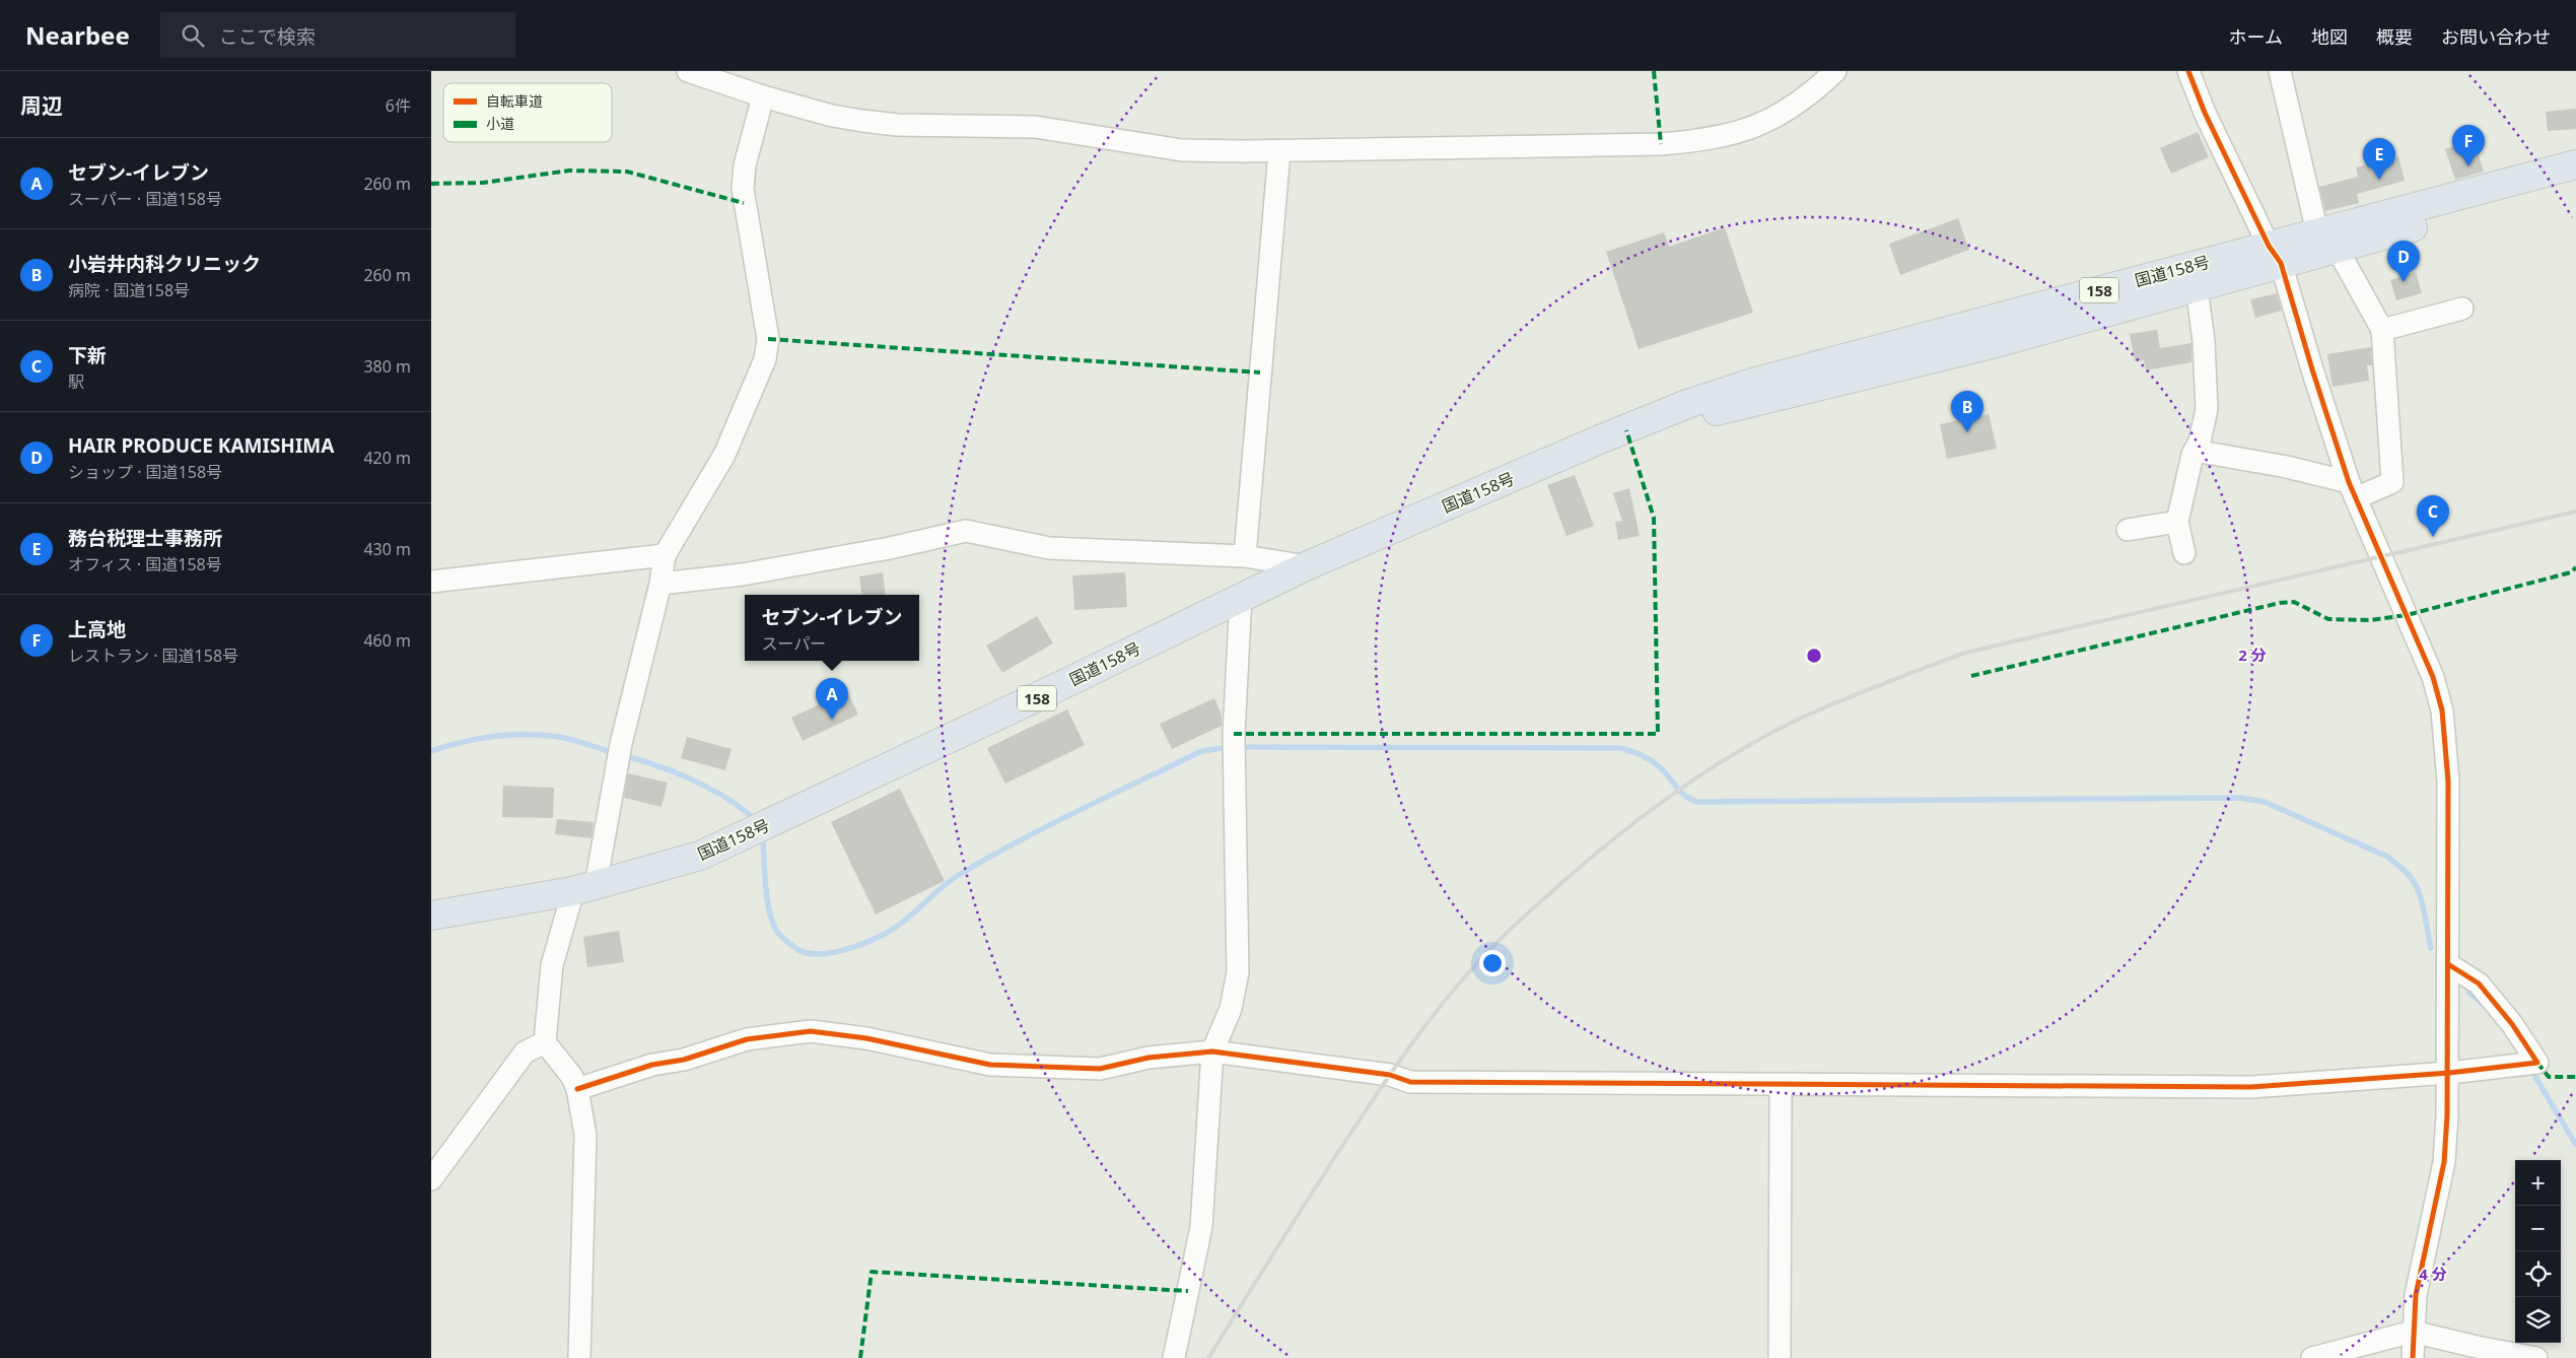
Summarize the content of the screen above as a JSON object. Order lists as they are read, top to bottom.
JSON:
{
  "streets": {
    "highway": ["国道158号", "158"]
  },
  "legend": ["自転車道", "小道"],
  "page": {
    "header": "Nearbee",
    "search": "ここで検索",
    "nav": [
      "ホーム",
      "地図",
      "概要",
      "お問い合わせ"
    ],
    "heading": ["周辺", "6件"],
    "pins": [
      "F",
      "E",
      "D",
      "B",
      "C",
      "A"
    ],
    "list": [
      {
        "mark": "A",
        "name": "セブン-イレブン",
        "note": "スーパー · 国道158号",
        "value": "260 m"
      },
      {
        "mark": "B",
        "name": "小岩井内科クリニック",
        "note": "病院 · 国道158号",
        "value": "260 m"
      },
      {
        "mark": "C",
        "name": "下新",
        "note": "駅",
        "value": "380 m"
      },
      {
        "mark": "D",
        "name": "HAIR PRODUCE KAMISHIMA",
        "note": "ショップ · 国道158号",
        "value": "420 m"
      },
      {
        "mark": "E",
        "name": "務台税理士事務所",
        "note": "オフィス · 国道158号",
        "value": "430 m"
      },
      {
        "mark": "F",
        "name": "上高地",
        "note": "レストラン · 国道158号",
        "value": "460 m"
      }
    ],
    "popup": ["セブン-イレブン", "スーパー"],
    "map_buttons": ["+", "−"]
  },
  "rings": ["2 分", "4 分"]
}
